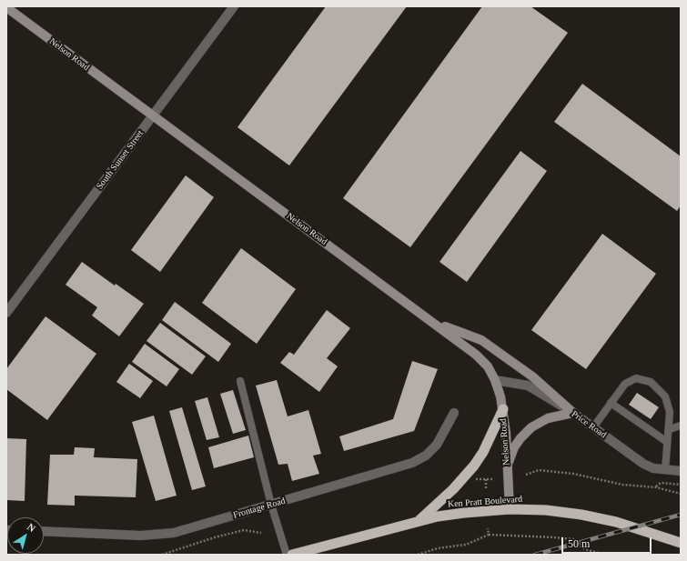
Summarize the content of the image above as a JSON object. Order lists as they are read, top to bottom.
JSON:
{
  "streets": {
    "highway": ["Ken Pratt Boulevard"],
    "main road": ["Nelson Road"],
    "street": ["South Sunset Street", "Price Road", "Frontage Road"]
  },
  "crossings": [
    ["Nelson Road", "South Sunset Street"],
    ["Nelson Road", "Price Road"],
    ["Nelson Road", "Ken Pratt Boulevard"]
  ],
  "scale_bar": "50 m",
  "north": "top right"
}
